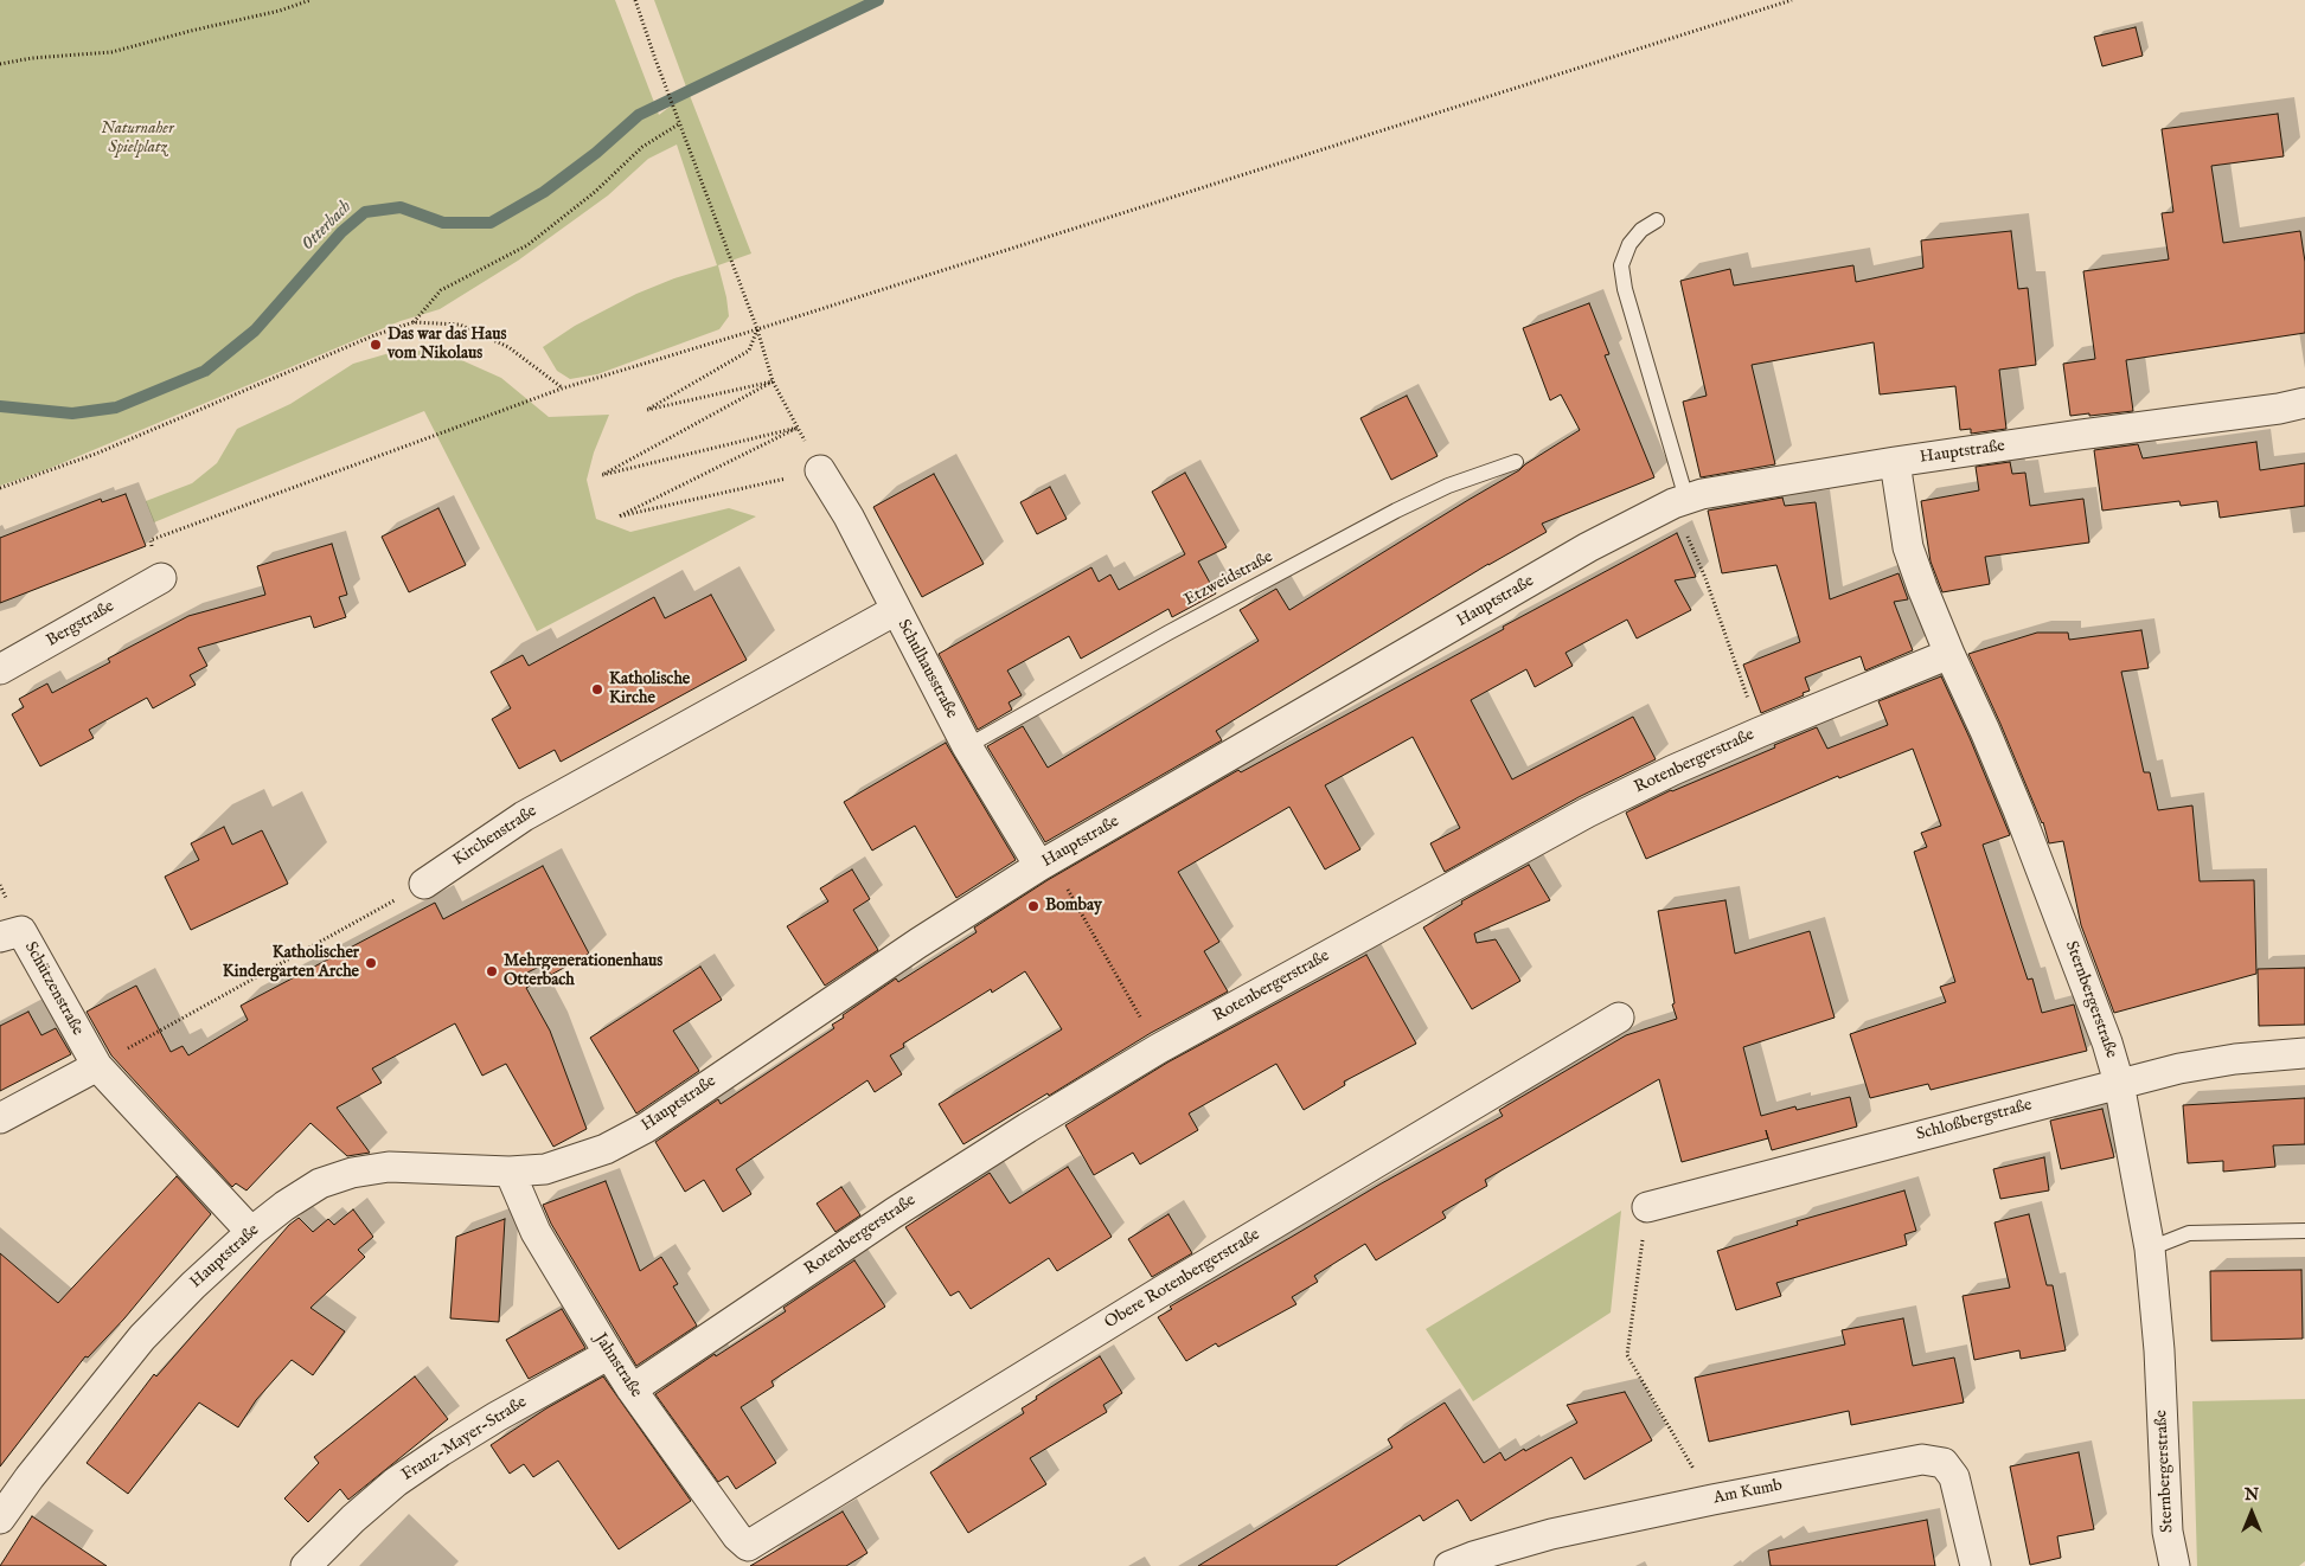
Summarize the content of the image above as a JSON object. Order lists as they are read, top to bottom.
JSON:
{
  "streets": {
    "street": [
      "Hauptstraße",
      "Bergstraße",
      "Schulhausstraße",
      "Rotenbergerstraße",
      "Kirchenstraße",
      "Schützenstraße",
      "Sternbergerstraße",
      "Schloßbergstraße",
      "Obere Rotenbergerstraße",
      "Jahnstraße",
      "Franz-Mayer-Straße",
      "Am Kumb"
    ],
    "lane": ["Etzweidstraße"]
  },
  "crossings": [
    ["Hauptstraße", "Schulhausstraße"],
    ["Hauptstraße", "Sternbergerstraße"],
    ["Hauptstraße", "Jahnstraße"],
    ["Etzweidstraße", "Schulhausstraße"],
    ["Schulhausstraße", "Kirchenstraße"],
    ["Rotenbergerstraße", "Sternbergerstraße"],
    ["Rotenbergerstraße", "Jahnstraße"],
    ["Sternbergerstraße", "Schloßbergstraße"],
    ["Obere Rotenbergerstraße", "Jahnstraße"],
    ["Jahnstraße", "Franz-Mayer-Straße"]
  ],
  "water": ["Otterbach"],
  "parks": ["Naturnaher Spielplatz"],
  "places": [
    "Das war das Haus vom Nikolaus",
    "Katholische Kirche",
    "Bombay",
    "Katholischer Kindergarten Arche",
    "Mehrgenerationenhaus Otterbach"
  ],
  "north": "top"
}
